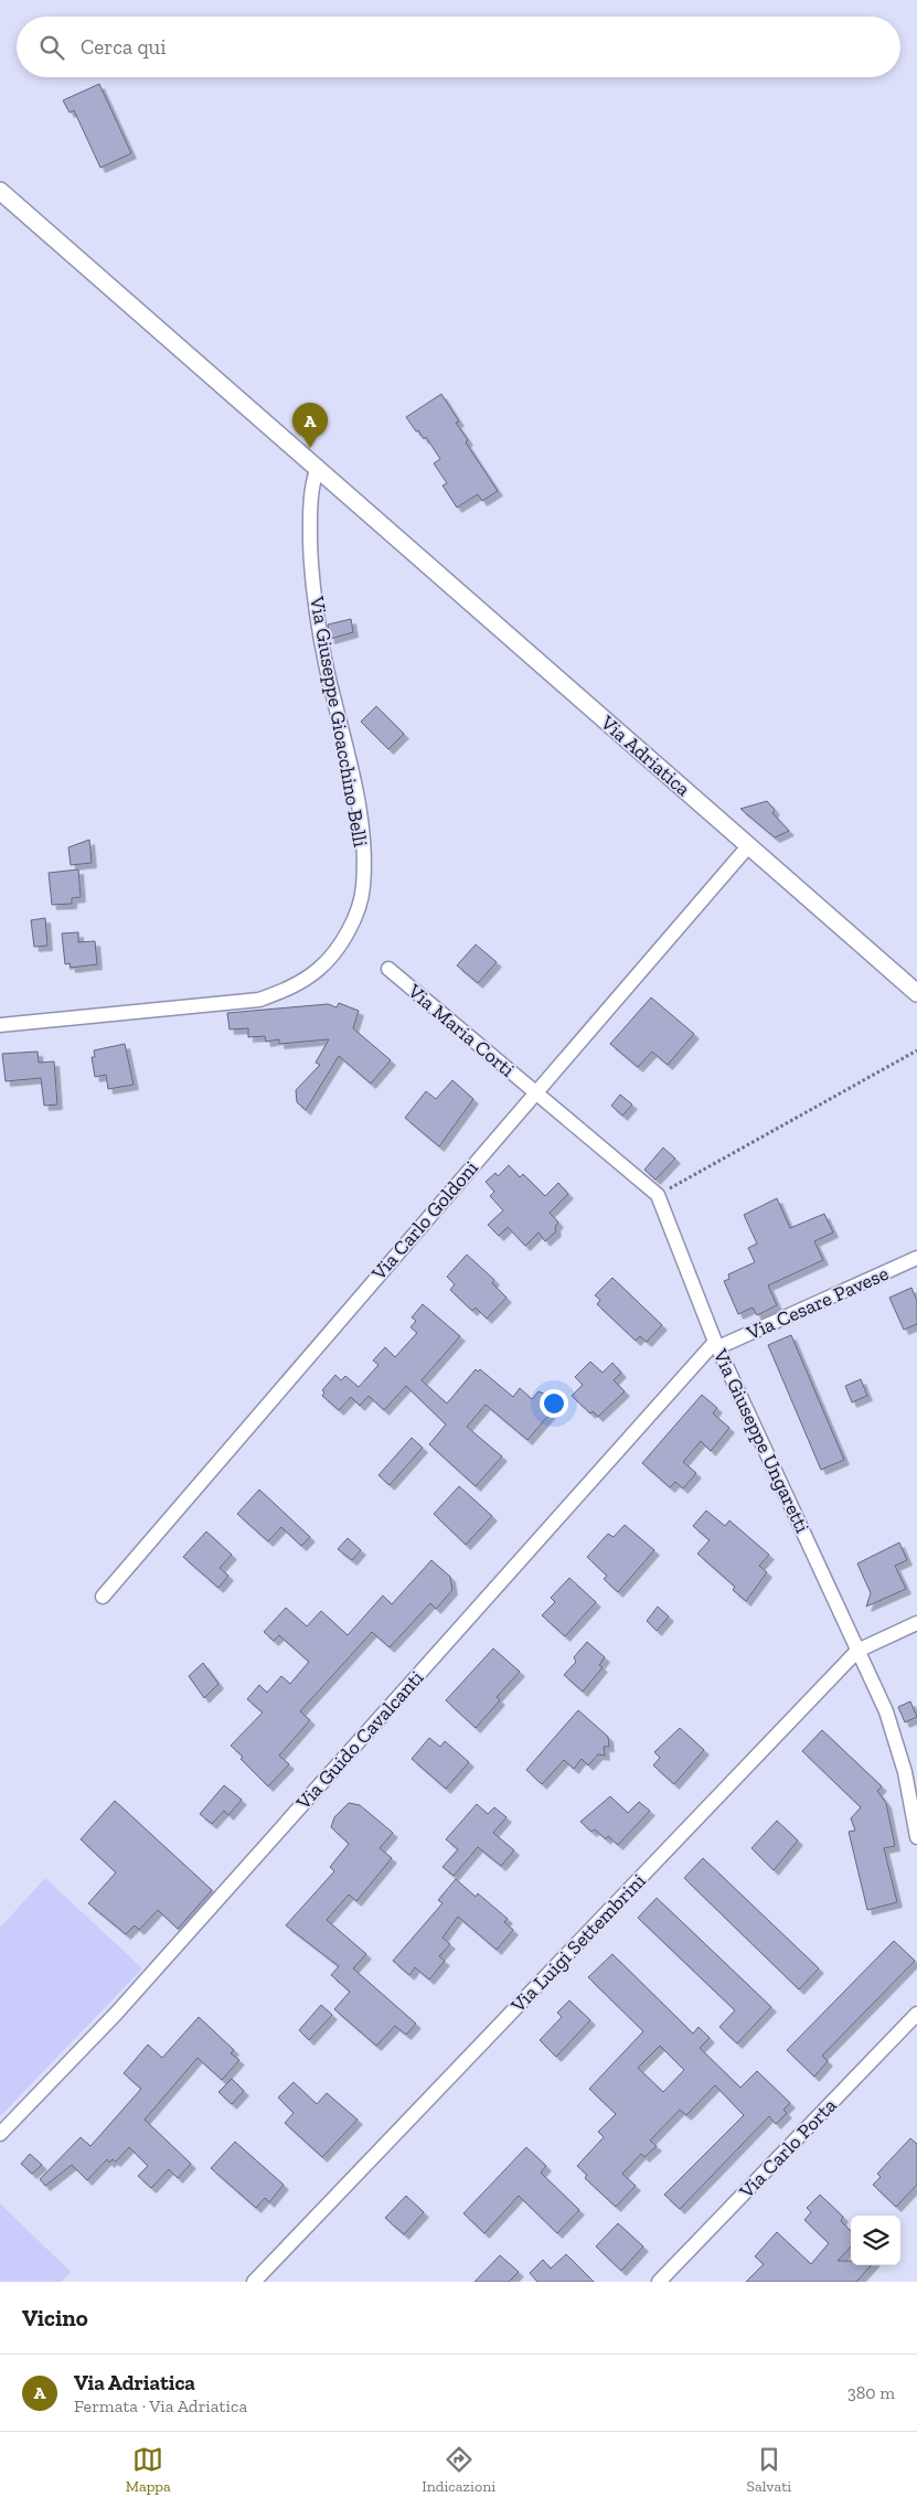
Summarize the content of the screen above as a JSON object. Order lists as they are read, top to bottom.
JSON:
{
  "streets": {
    "street": [
      "Via Giuseppe Gioacchino Belli",
      "Via Adriatica",
      "Via Maria Corti",
      "Via Carlo Goldoni",
      "Via Cesare Pavese",
      "Via Giuseppe Ungaretti",
      "Via Guido Cavalcanti",
      "Via Luigi Settembrini",
      "Via Carlo Porta"
    ]
  },
  "crossings": [
    ["Via Giuseppe Gioacchino Belli", "Via Adriatica"],
    ["Via Adriatica", "Via Carlo Goldoni"],
    ["Via Maria Corti", "Via Carlo Goldoni"],
    ["Via Maria Corti", "Via Giuseppe Ungaretti"],
    ["Via Carlo Goldoni", "Via Giuseppe Ungaretti"],
    ["Via Cesare Pavese", "Via Giuseppe Ungaretti"],
    ["Via Cesare Pavese", "Via Guido Cavalcanti"],
    ["Via Giuseppe Ungaretti", "Via Guido Cavalcanti"],
    ["Via Giuseppe Ungaretti", "Via Luigi Settembrini"]
  ],
  "page": {
    "search": "Cerca qui",
    "pins": "A",
    "heading": "Vicino",
    "list": [
      {
        "mark": "A",
        "name": "Via Adriatica",
        "note": "Fermata · Via Adriatica",
        "value": "380 m"
      }
    ],
    "nav": ["Mappa", "Indicazioni", "Salvati"]
  }
}
